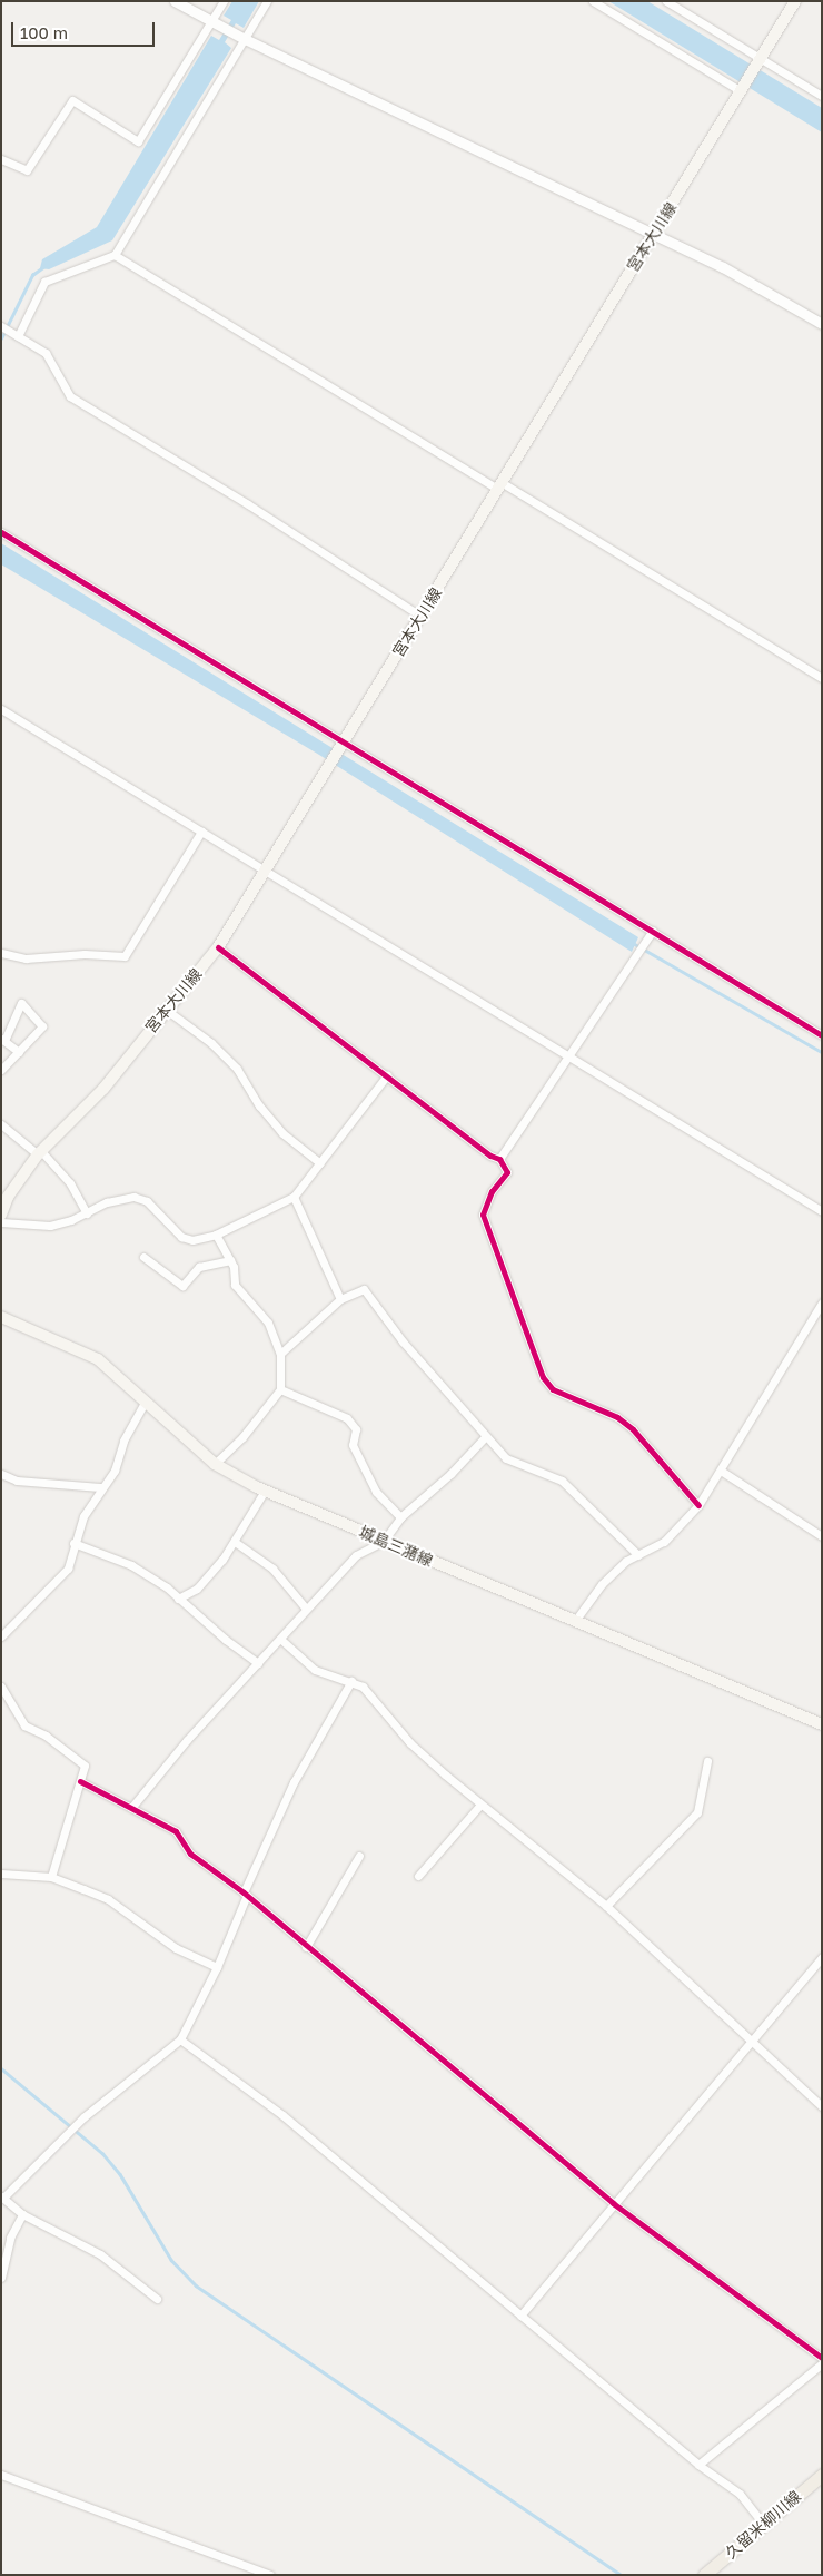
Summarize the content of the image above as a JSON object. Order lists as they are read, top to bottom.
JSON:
{
  "streets": {
    "main road": ["宮本大川線", "城島三潴線", "久留米柳川線"]
  },
  "scale_bar": "100 m"
}
